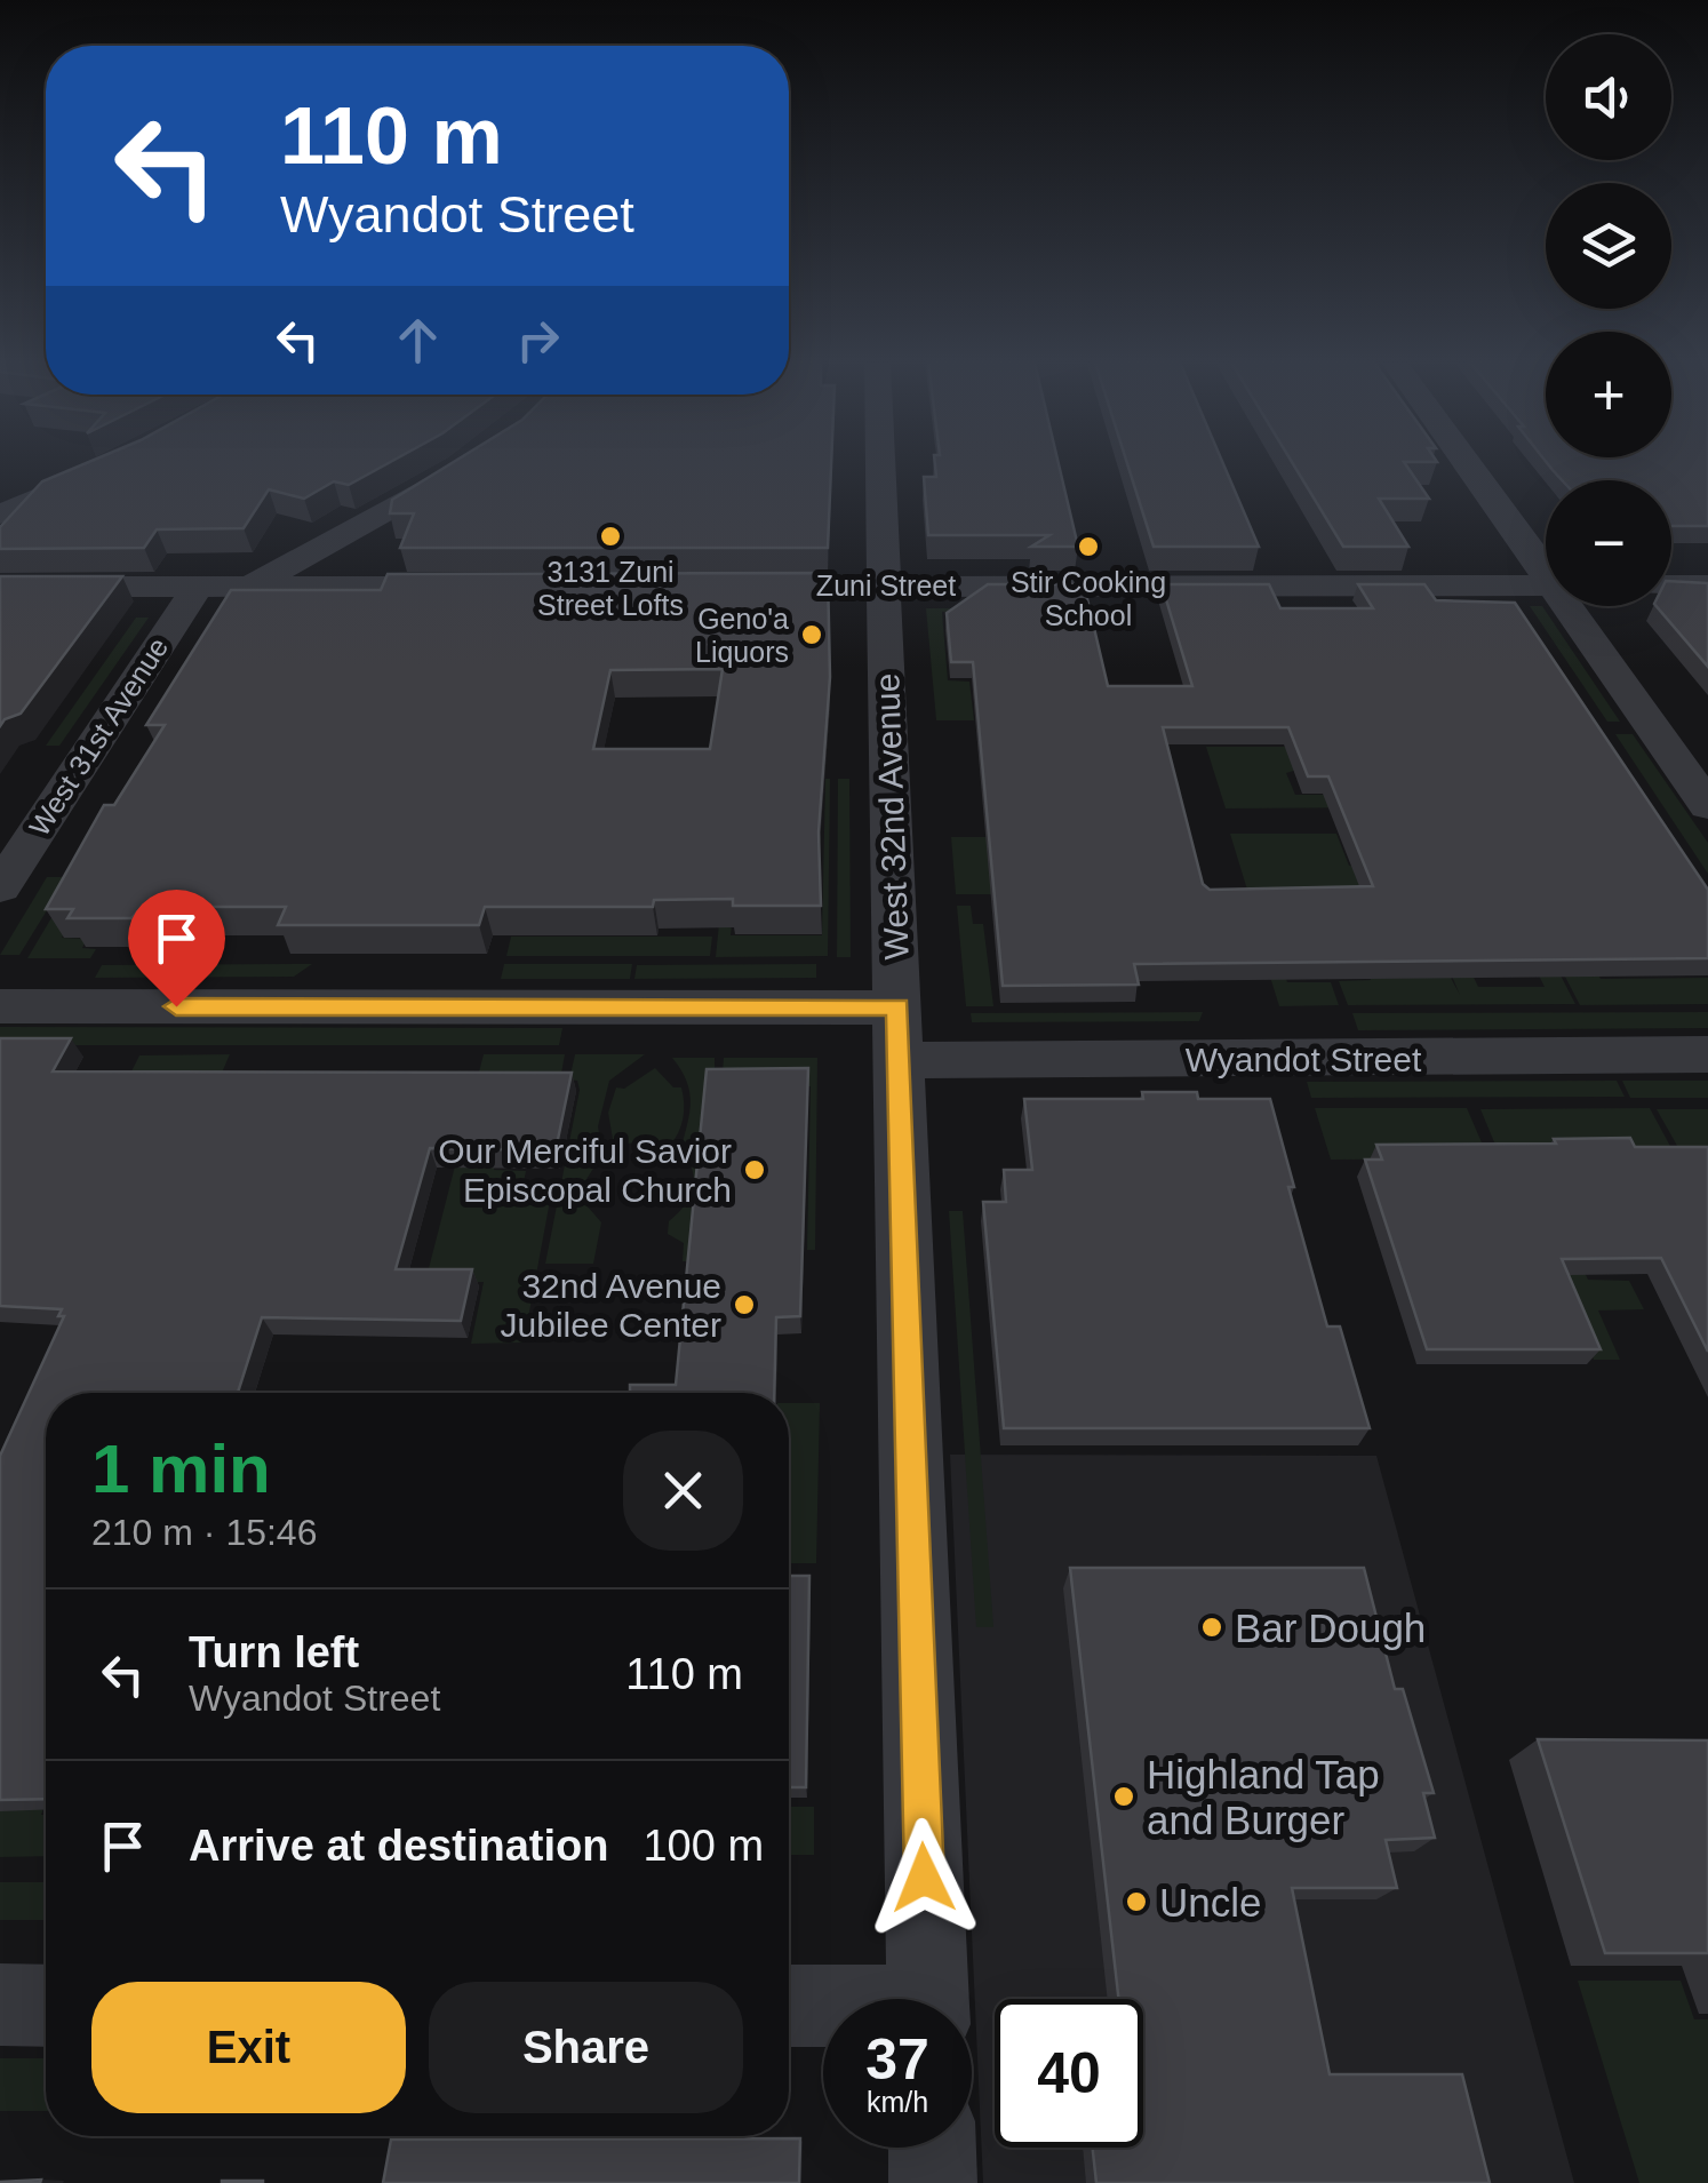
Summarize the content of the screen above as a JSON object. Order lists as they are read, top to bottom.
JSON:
{
  "streets": {
    "street": [
      "Zuni Street",
      "West 31st Avenue",
      "West 32nd Avenue",
      "Wyandot Street"
    ]
  },
  "crossings": [
    ["Zuni Street", "West 32nd Avenue"],
    ["West 32nd Avenue", "Wyandot Street"]
  ],
  "places": [
    "3131 Zuni Street Lofts",
    "Stir Cooking School",
    "Geno'a Liquors",
    "Our Merciful Savior Episcopal Church",
    "32nd Avenue Jubilee Center",
    "Bar Dough",
    "Highland Tap and Burger",
    "Uncle"
  ],
  "page": {
    "map_buttons": ["+", "−"],
    "turn": ["110 m", "Wyandot Street"],
    "heading": ["1 min", "210 m · 15:46"],
    "list": [
      {
        "name": "Turn left",
        "note": "Wyandot Street",
        "value": "110 m"
      },
      {
        "name": "Arrive at destination",
        "value": "100 m"
      }
    ],
    "buttons": ["Exit", "Share"],
    "speed": "37 km/h",
    "limit": "40"
  }
}
